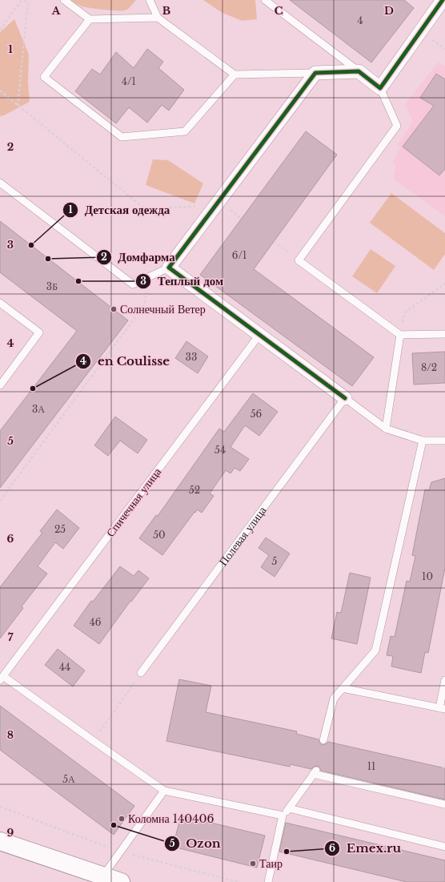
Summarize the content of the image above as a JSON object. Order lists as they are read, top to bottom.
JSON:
{
  "streets": {
    "lane": ["Спичечная улица", "Полевая улица"]
  },
  "places": [
    "Детская одежда",
    "Домфарма",
    "Теплый дом",
    "Солнечный Ветер",
    "en Coulisse",
    "Коломна 140406",
    "Ozon",
    "Emex.ru",
    "Таир"
  ],
  "house_numbers": [
    "4",
    "4/1",
    "6/1",
    "3Б",
    "33",
    "8/2",
    "3А",
    "56",
    "54",
    "52",
    "25",
    "50",
    "5",
    "10",
    "46",
    "44",
    "11",
    "5А"
  ],
  "grid": {
    "columns": [
      "A",
      "B",
      "C",
      "D"
    ],
    "rows": [
      "1",
      "2",
      "3",
      "4",
      "5",
      "6",
      "7",
      "8",
      "9"
    ]
  }
}
